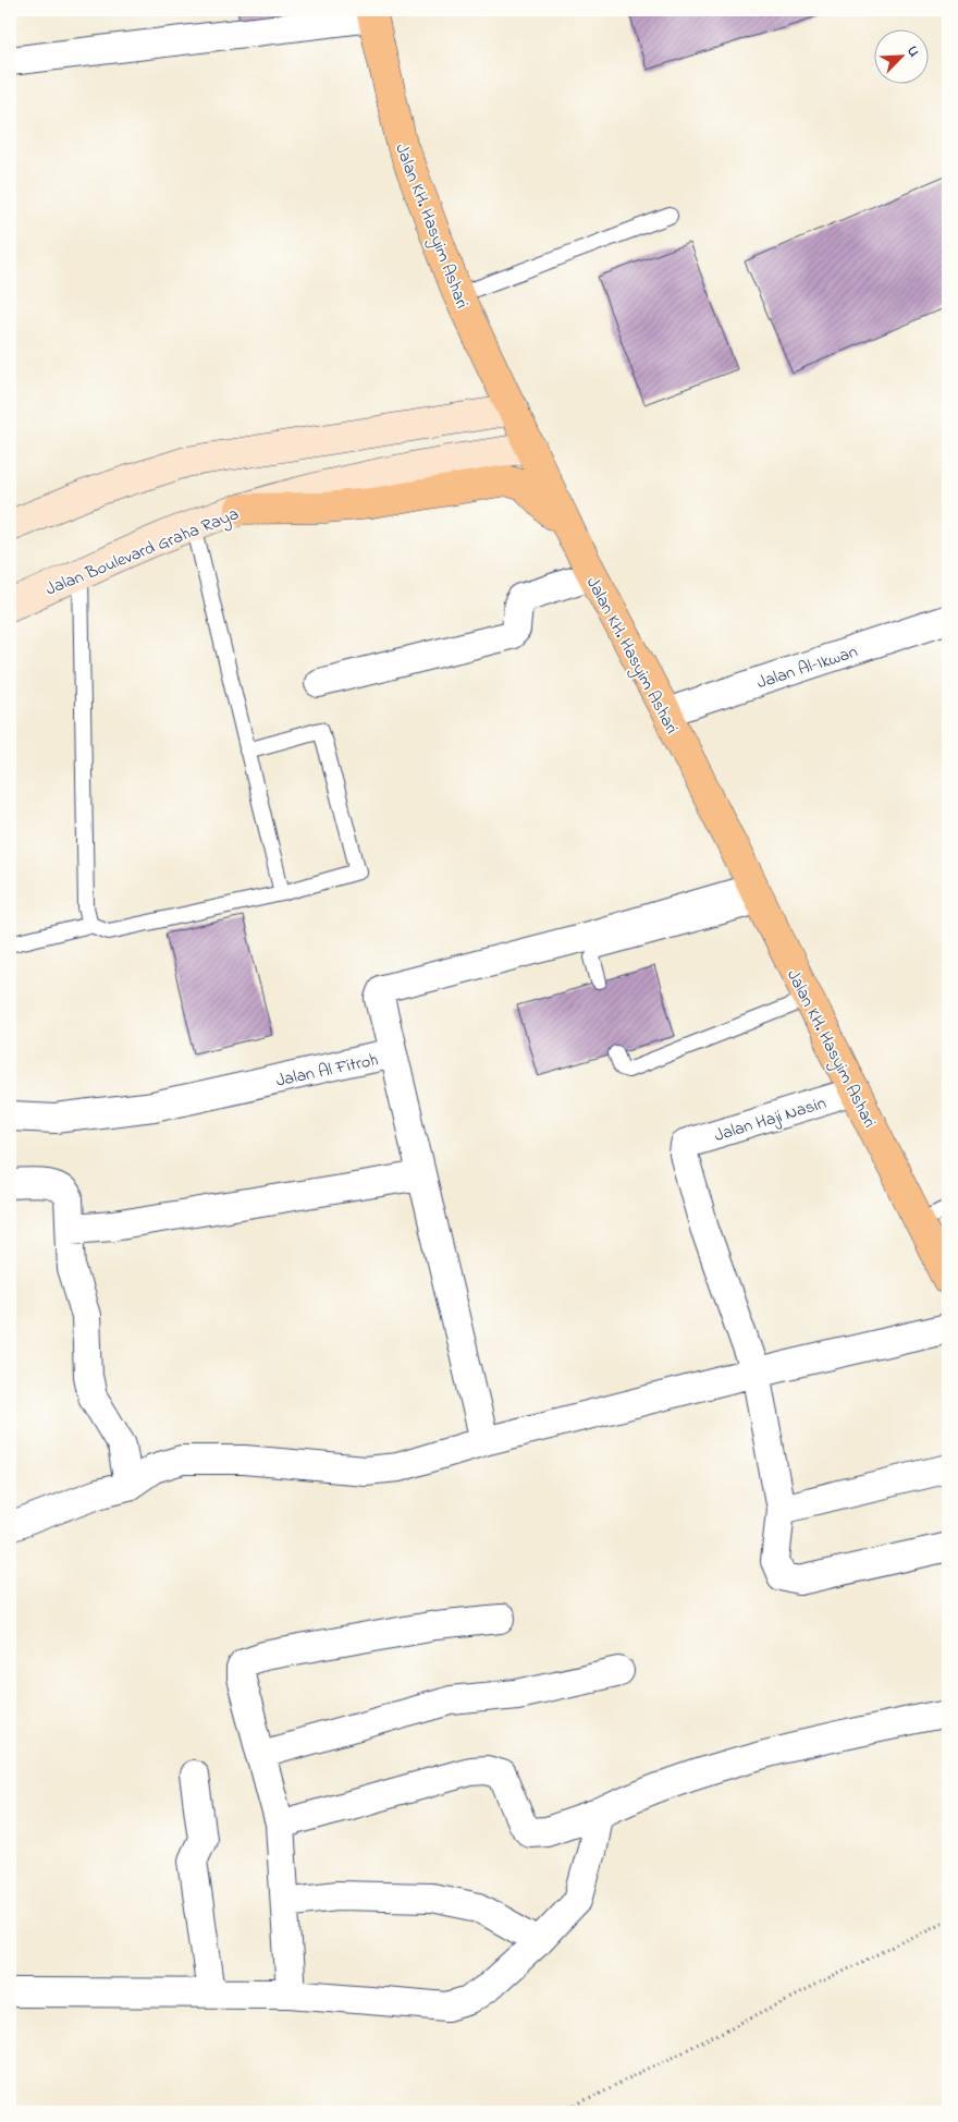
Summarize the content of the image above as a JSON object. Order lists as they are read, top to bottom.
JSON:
{
  "streets": {
    "main road": ["Jalan KH. Hasyim Ashari", "Jalan Boulevard Graha Raya"],
    "street": ["Jalan Al-Ikwan", "Jalan Al Fitroh", "Jalan Haji Nasin"]
  },
  "crossings": [
    ["Jalan KH. Hasyim Ashari", "Jalan Boulevard Graha Raya"],
    ["Jalan KH. Hasyim Ashari", "Jalan Al-Ikwan"],
    ["Jalan KH. Hasyim Ashari", "Jalan Al Fitroh"],
    ["Jalan KH. Hasyim Ashari", "Jalan Haji Nasin"]
  ],
  "north": "top right"
}
